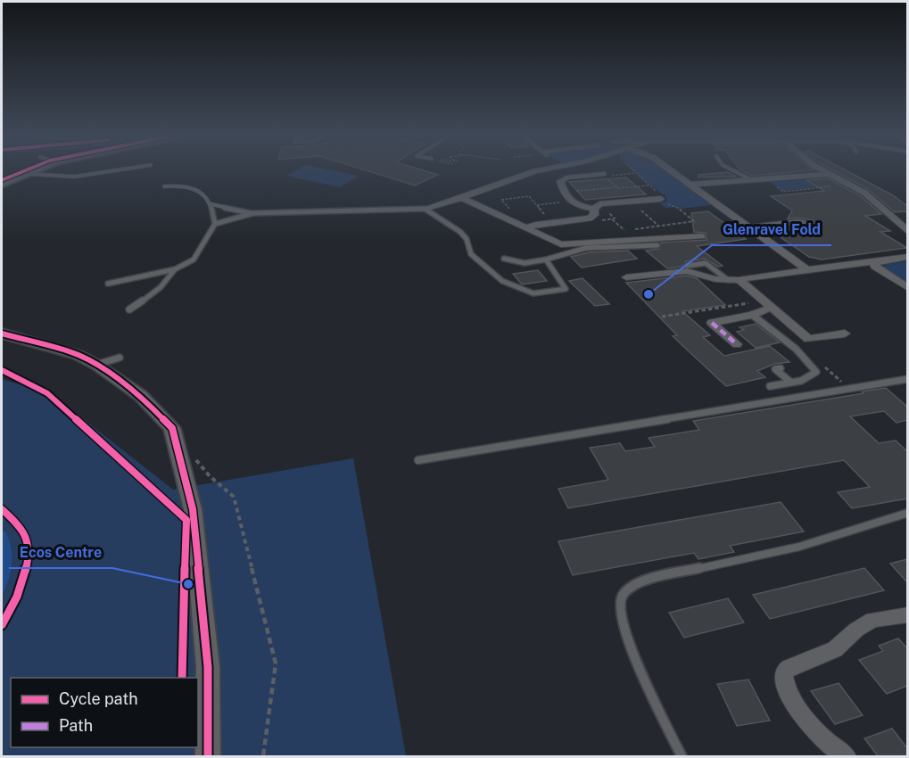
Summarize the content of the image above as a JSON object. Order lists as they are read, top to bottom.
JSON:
{
  "places": ["Glenravel Fold", "Ecos Centre"],
  "legend": ["Cycle path", "Path"]
}
